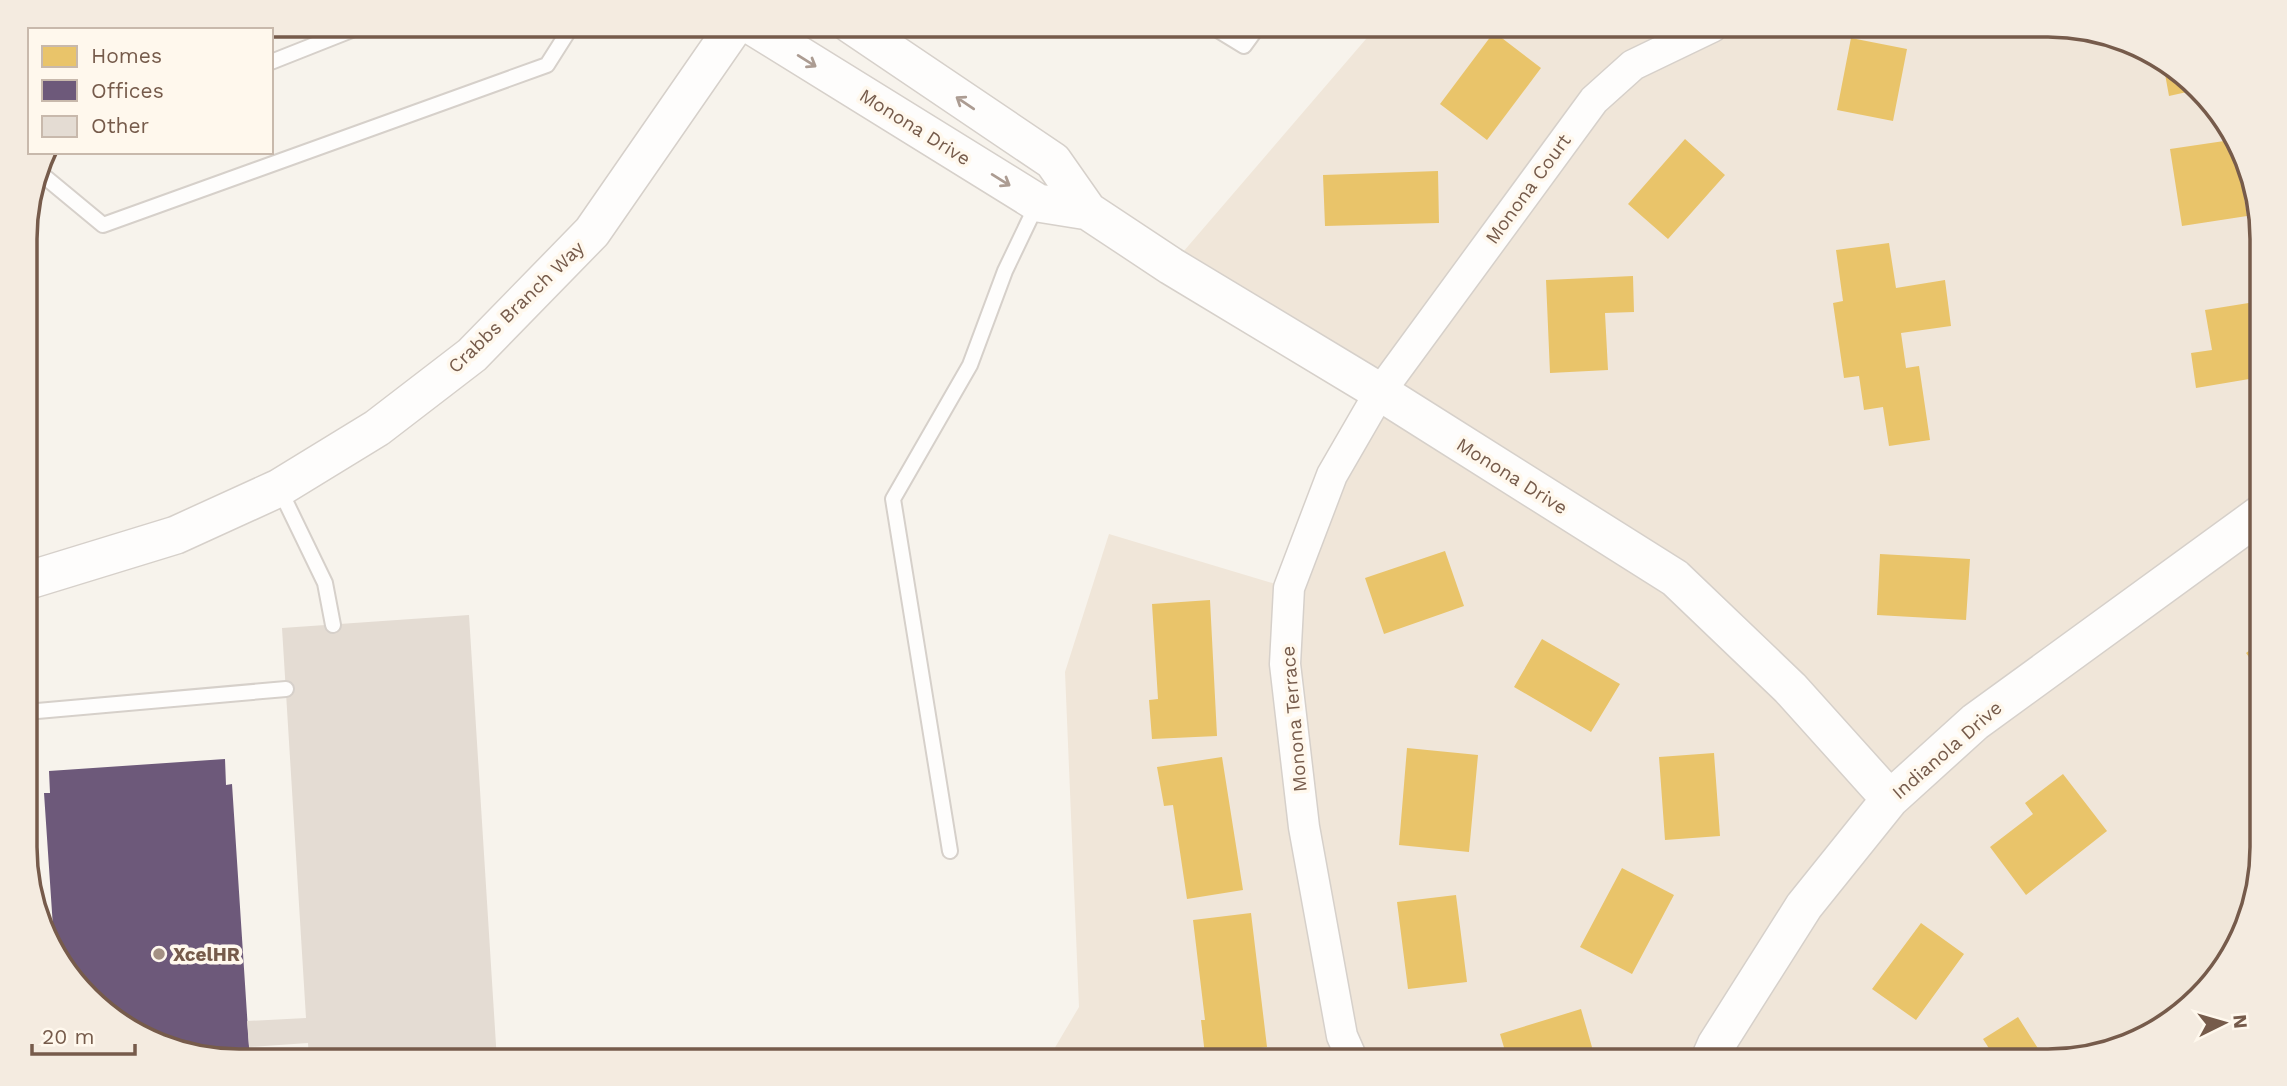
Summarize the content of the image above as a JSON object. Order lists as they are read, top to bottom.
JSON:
{
  "streets": {
    "street": [
      "Monona Drive",
      "Monona Court",
      "Crabbs Branch Way",
      "Monona Terrace",
      "Indianola Drive"
    ]
  },
  "crossings": [
    ["Monona Drive", "Monona Court"],
    ["Monona Drive", "Monona Terrace"],
    ["Monona Drive", "Indianola Drive"],
    ["Monona Court", "Monona Terrace"]
  ],
  "places": ["XcelHR"],
  "legend": ["Homes", "Offices", "Other"],
  "scale_bar": "20 m",
  "north": "right"
}
